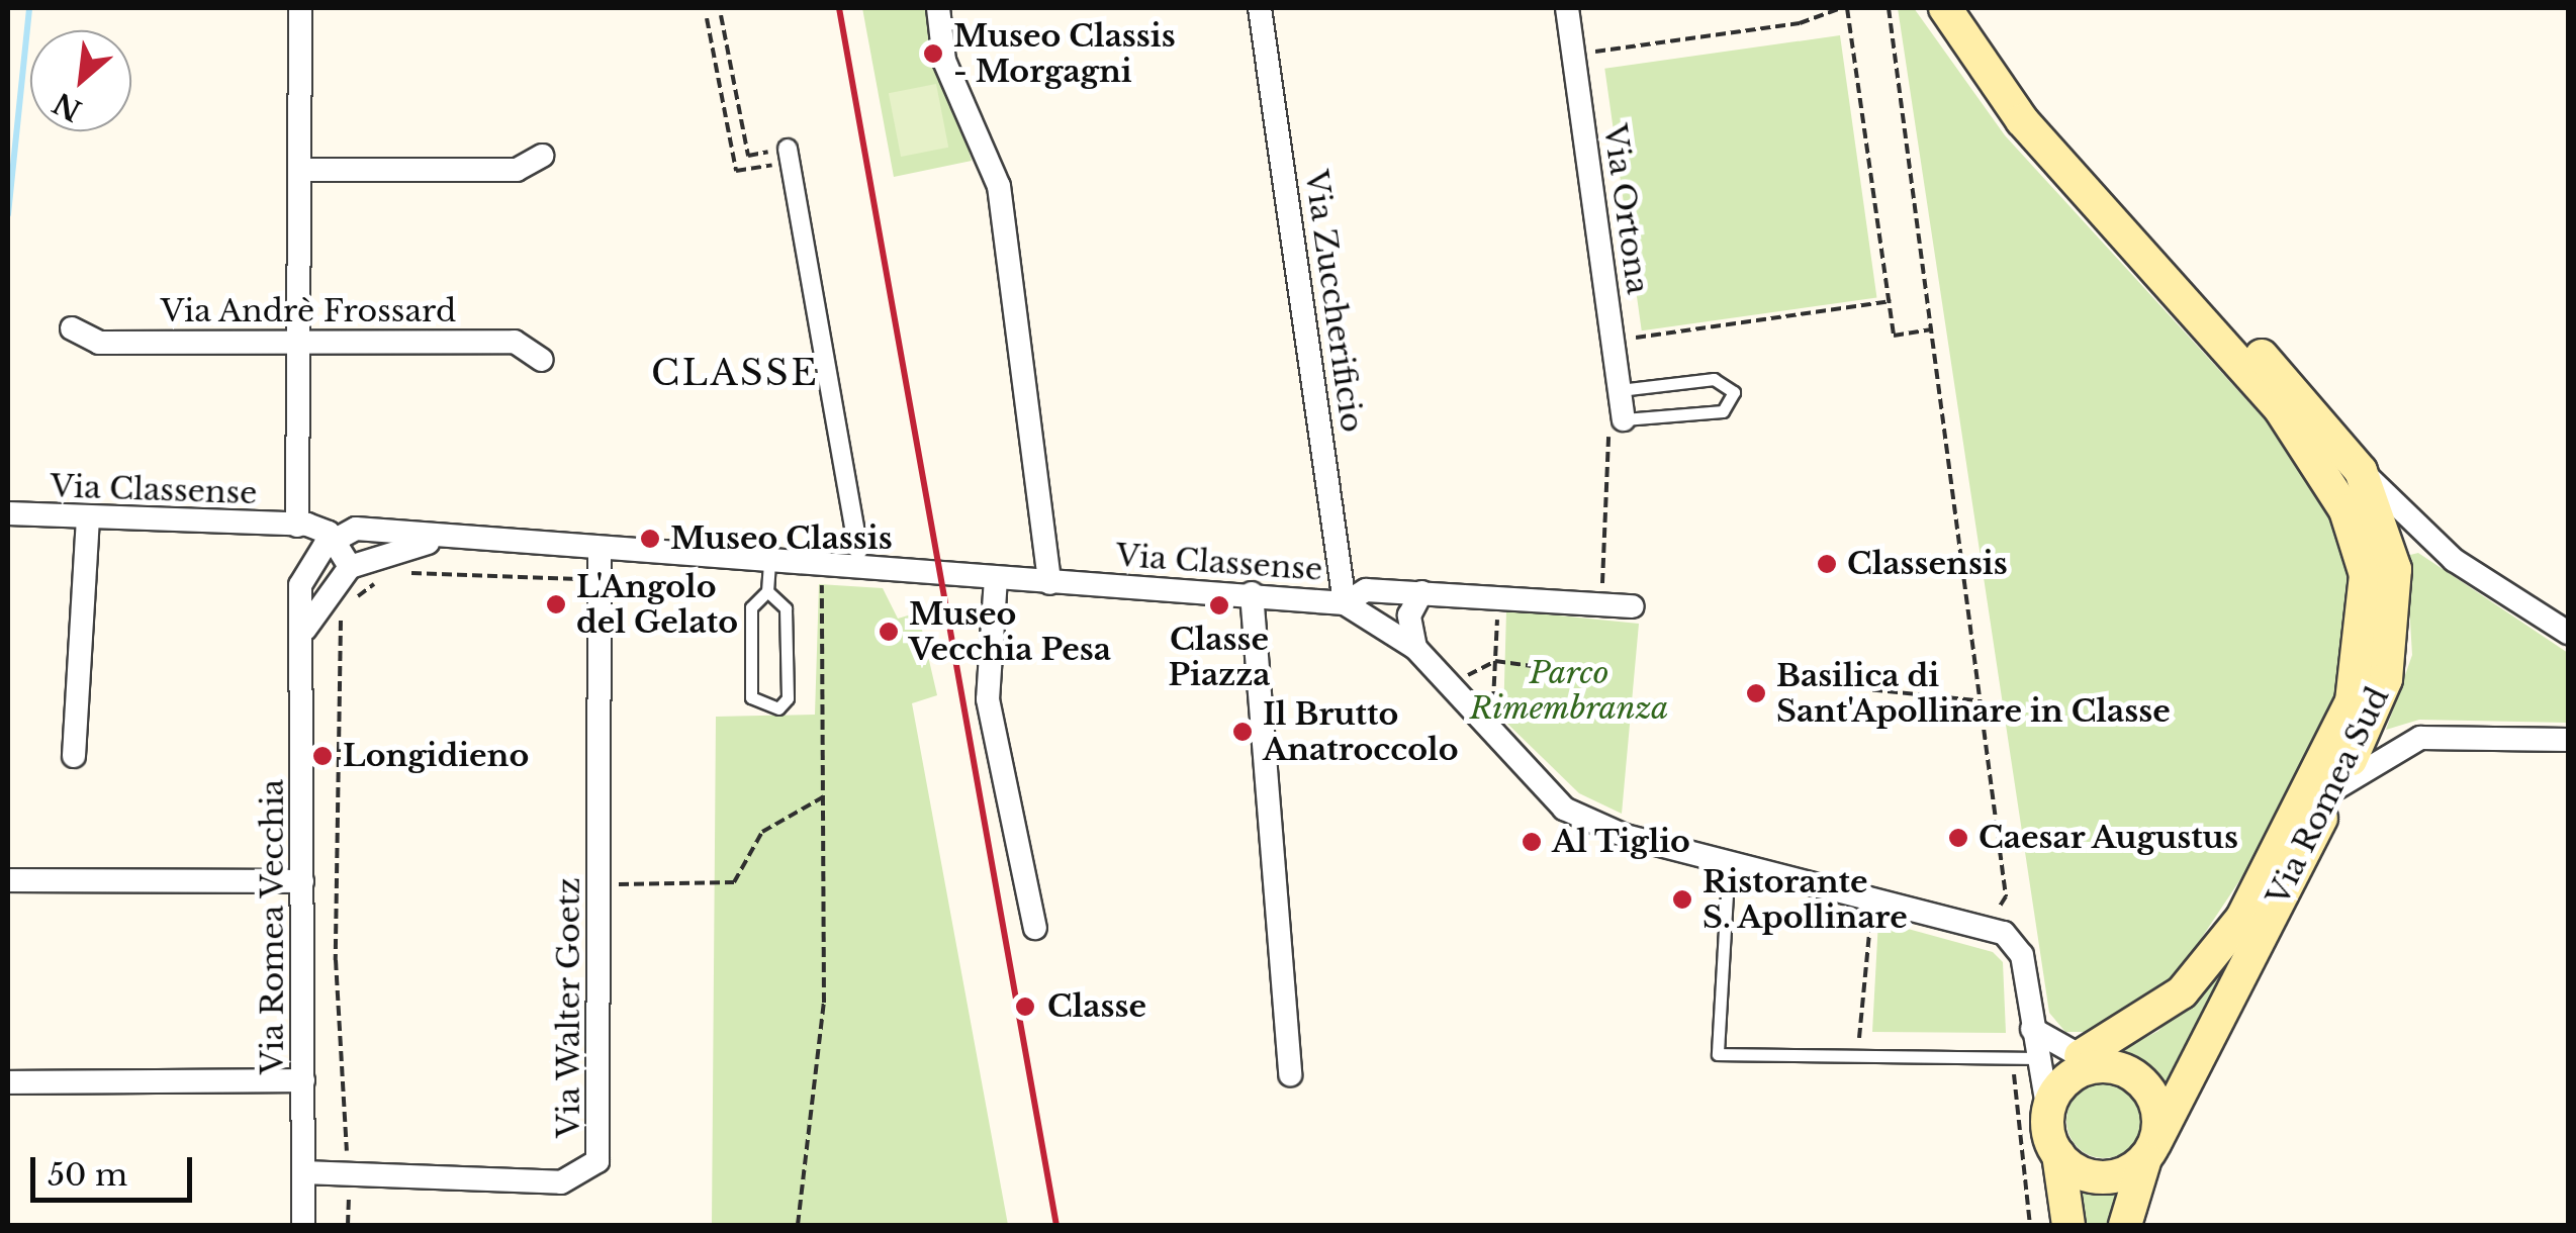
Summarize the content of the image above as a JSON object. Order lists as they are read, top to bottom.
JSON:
{
  "streets": {
    "main road": ["Via Romea Sud"],
    "street": [
      "Via Ortona",
      "Via Zuccherificio",
      "Via Andrè Frossard",
      "Via Classense",
      "Via Romea Vecchia",
      "Via Walter Goetz"
    ]
  },
  "crossings": [
    ["Via Zuccherificio", "Via Classense"],
    ["Via Classense", "Via Romea Sud"],
    ["Via Classense", "Via Romea Vecchia"],
    ["Via Classense", "Via Walter Goetz"],
    ["Via Romea Vecchia", "Via Walter Goetz"]
  ],
  "districts": ["CLASSE"],
  "parks": ["Parco Rimembranza"],
  "places": [
    "Museo Classis - Morgagni",
    "Museo Classis",
    "Classensis",
    "L'Angolo del Gelato",
    "Classe Piazza",
    "Museo Vecchia Pesa",
    "Basilica di Sant'Apollinare in Classe",
    "Il Brutto Anatroccolo",
    "Longidieno",
    "Caesar Augustus",
    "Al Tiglio",
    "Ristorante S. Apollinare",
    "Classe"
  ],
  "scale_bar": "50 m",
  "north": "bottom left"
}
